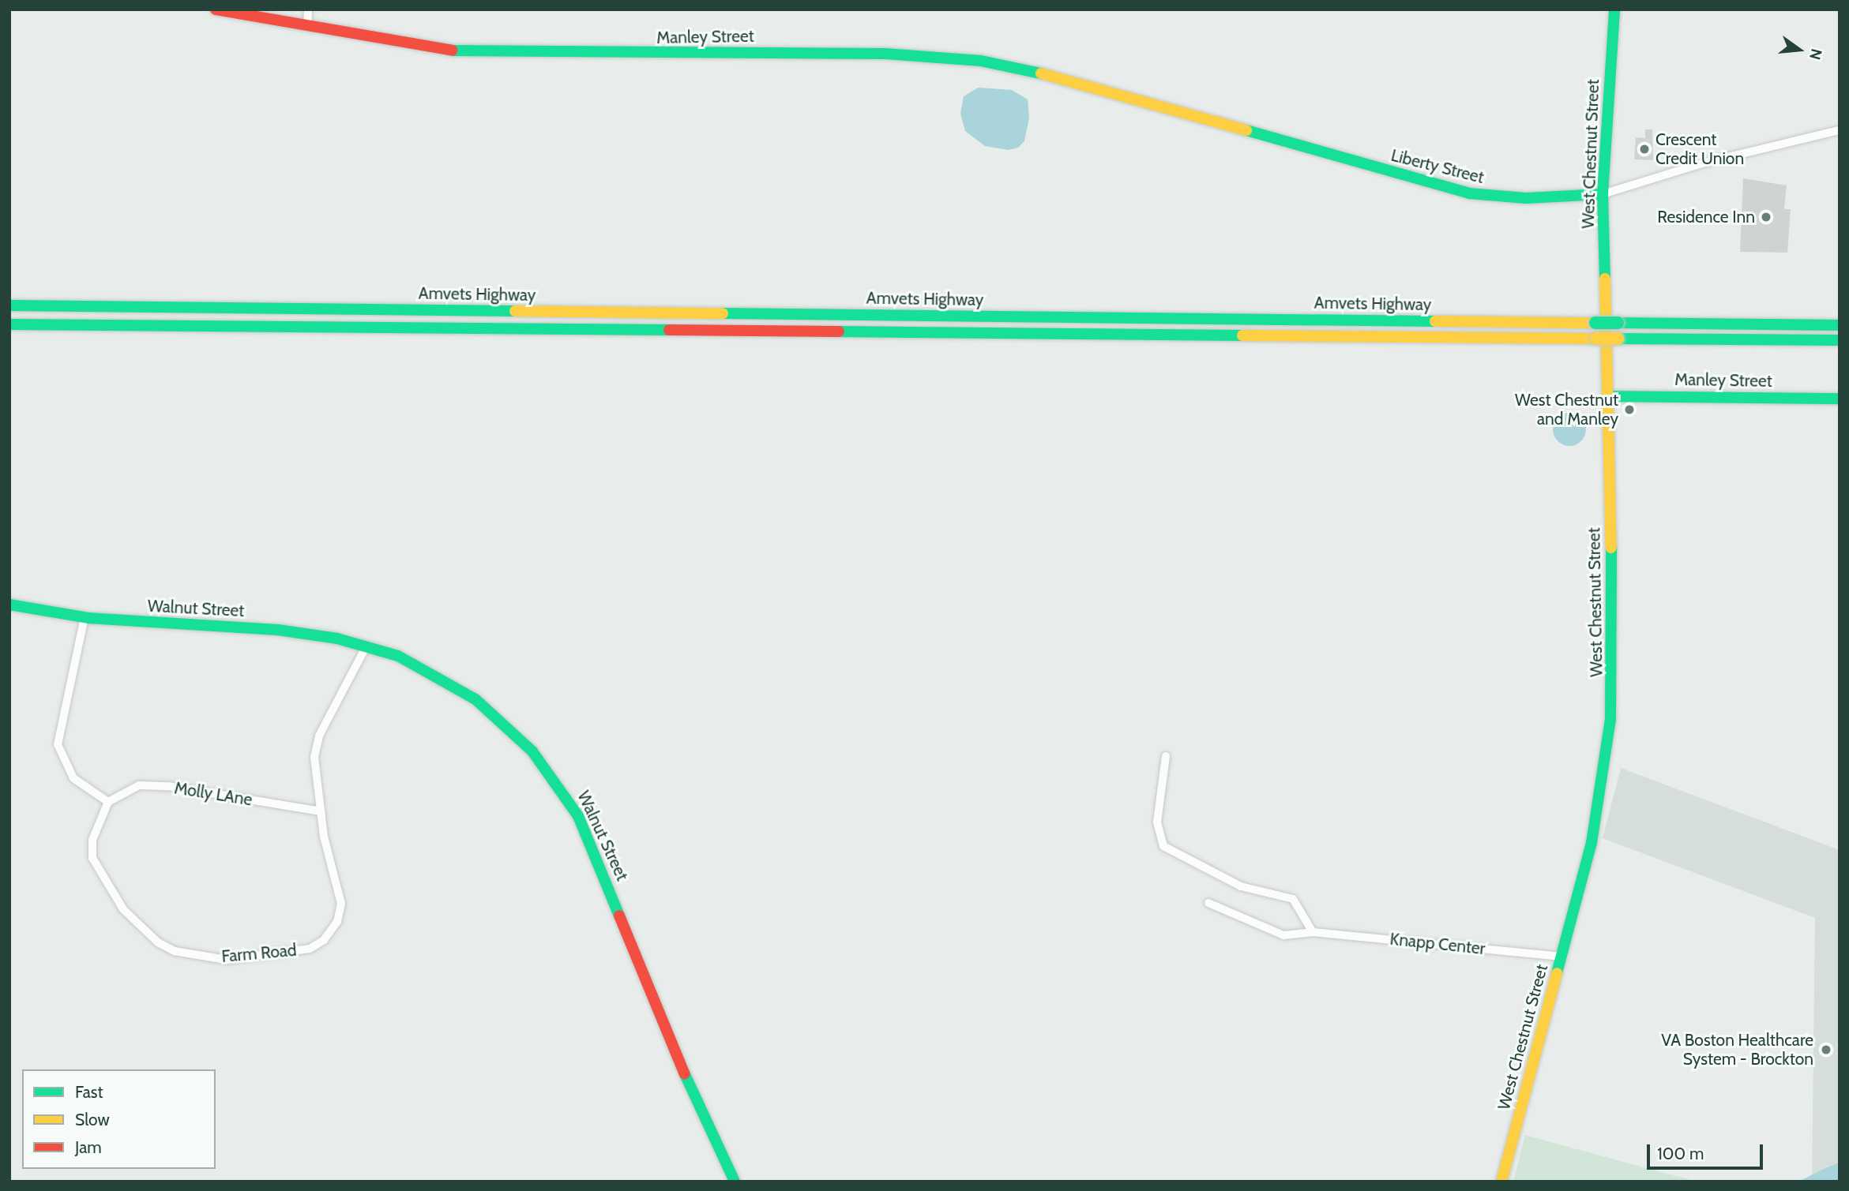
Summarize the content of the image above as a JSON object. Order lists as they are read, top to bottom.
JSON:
{
  "streets": {
    "main road": [
      "Manley Street",
      "West Chestnut Street",
      "Liberty Street",
      "Amvets Highway",
      "Walnut Street"
    ],
    "street": ["Molly LAne", "Knapp Center", "Farm Road"]
  },
  "crossings": [
    ["Manley Street", "West Chestnut Street"],
    ["Manley Street", "Liberty Street"],
    ["West Chestnut Street", "Liberty Street"],
    ["West Chestnut Street", "Knapp Center"],
    ["Walnut Street", "Farm Road"],
    ["Molly LAne", "Farm Road"]
  ],
  "places": [
    "Crescent Credit Union",
    "Residence Inn",
    "West Chestnut and Manley",
    "VA Boston Healthcare System - Brockton"
  ],
  "legend": ["Fast", "Slow", "Jam"],
  "scale_bar": "100 m",
  "north": "right"
}
